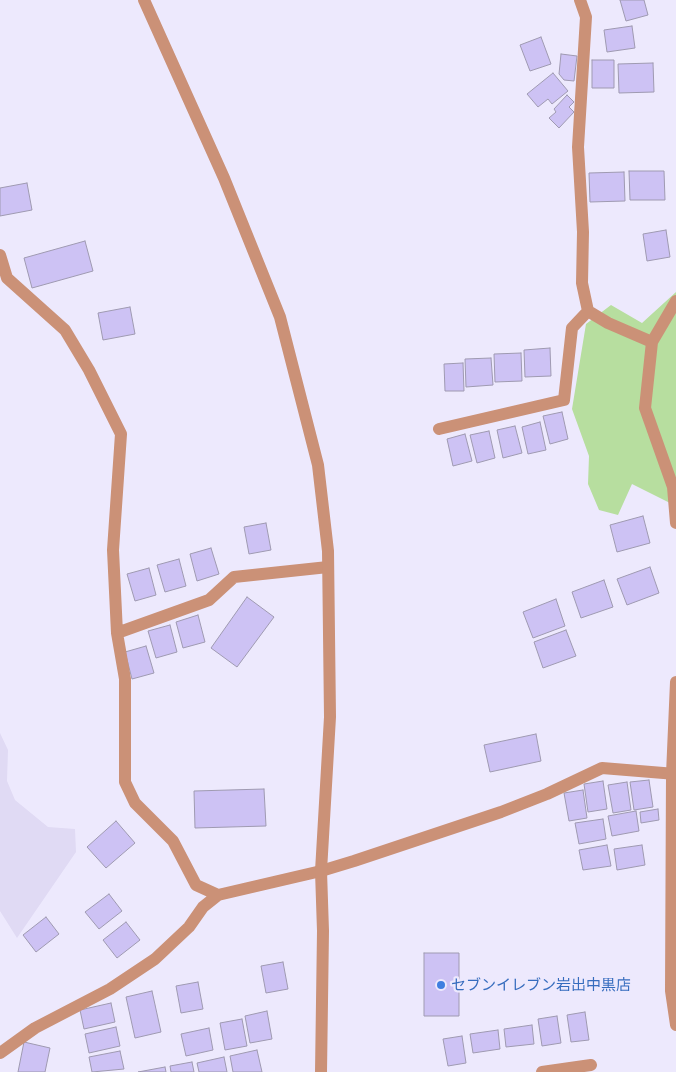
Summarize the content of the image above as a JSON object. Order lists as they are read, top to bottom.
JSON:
{
  "places": ["セブンイレブン岩出中黒店"]
}
